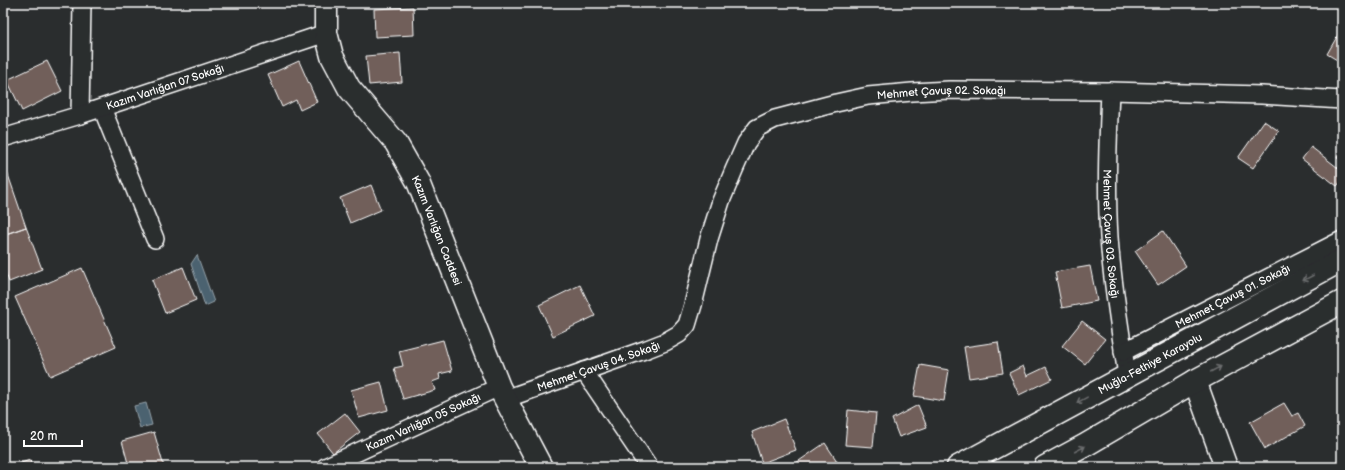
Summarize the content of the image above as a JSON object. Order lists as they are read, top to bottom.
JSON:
{
  "streets": {
    "main road": ["Kazım Varlığan Caddesi", "Muğla-Fethiye Karayolu"],
    "street": [
      "Kazım Varlığan 07 Sokağı",
      "Mehmet Çavuş 02. Sokağı",
      "Mehmet Çavuş 03. Sokağı",
      "Mehmet Çavuş 01. Sokağı",
      "Mehmet Çavuş 04. Sokağı",
      "Kazım Varlığan 05 Sokağı"
    ]
  },
  "crossings": [
    ["Kazım Varlığan 07 Sokağı", "Kazım Varlığan Caddesi"],
    ["Mehmet Çavuş 02. Sokağı", "Mehmet Çavuş 03. Sokağı"],
    ["Mehmet Çavuş 02. Sokağı", "Mehmet Çavuş 04. Sokağı"],
    ["Kazım Varlığan Caddesi", "Mehmet Çavuş 04. Sokağı"],
    ["Kazım Varlığan Caddesi", "Kazım Varlığan 05 Sokağı"],
    ["Mehmet Çavuş 03. Sokağı", "Mehmet Çavuş 01. Sokağı"],
    ["Mehmet Çavuş 03. Sokağı", "Muğla-Fethiye Karayolu"],
    ["Mehmet Çavuş 04. Sokağı", "Kazım Varlığan 05 Sokağı"]
  ],
  "scale_bar": "20 m"
}
